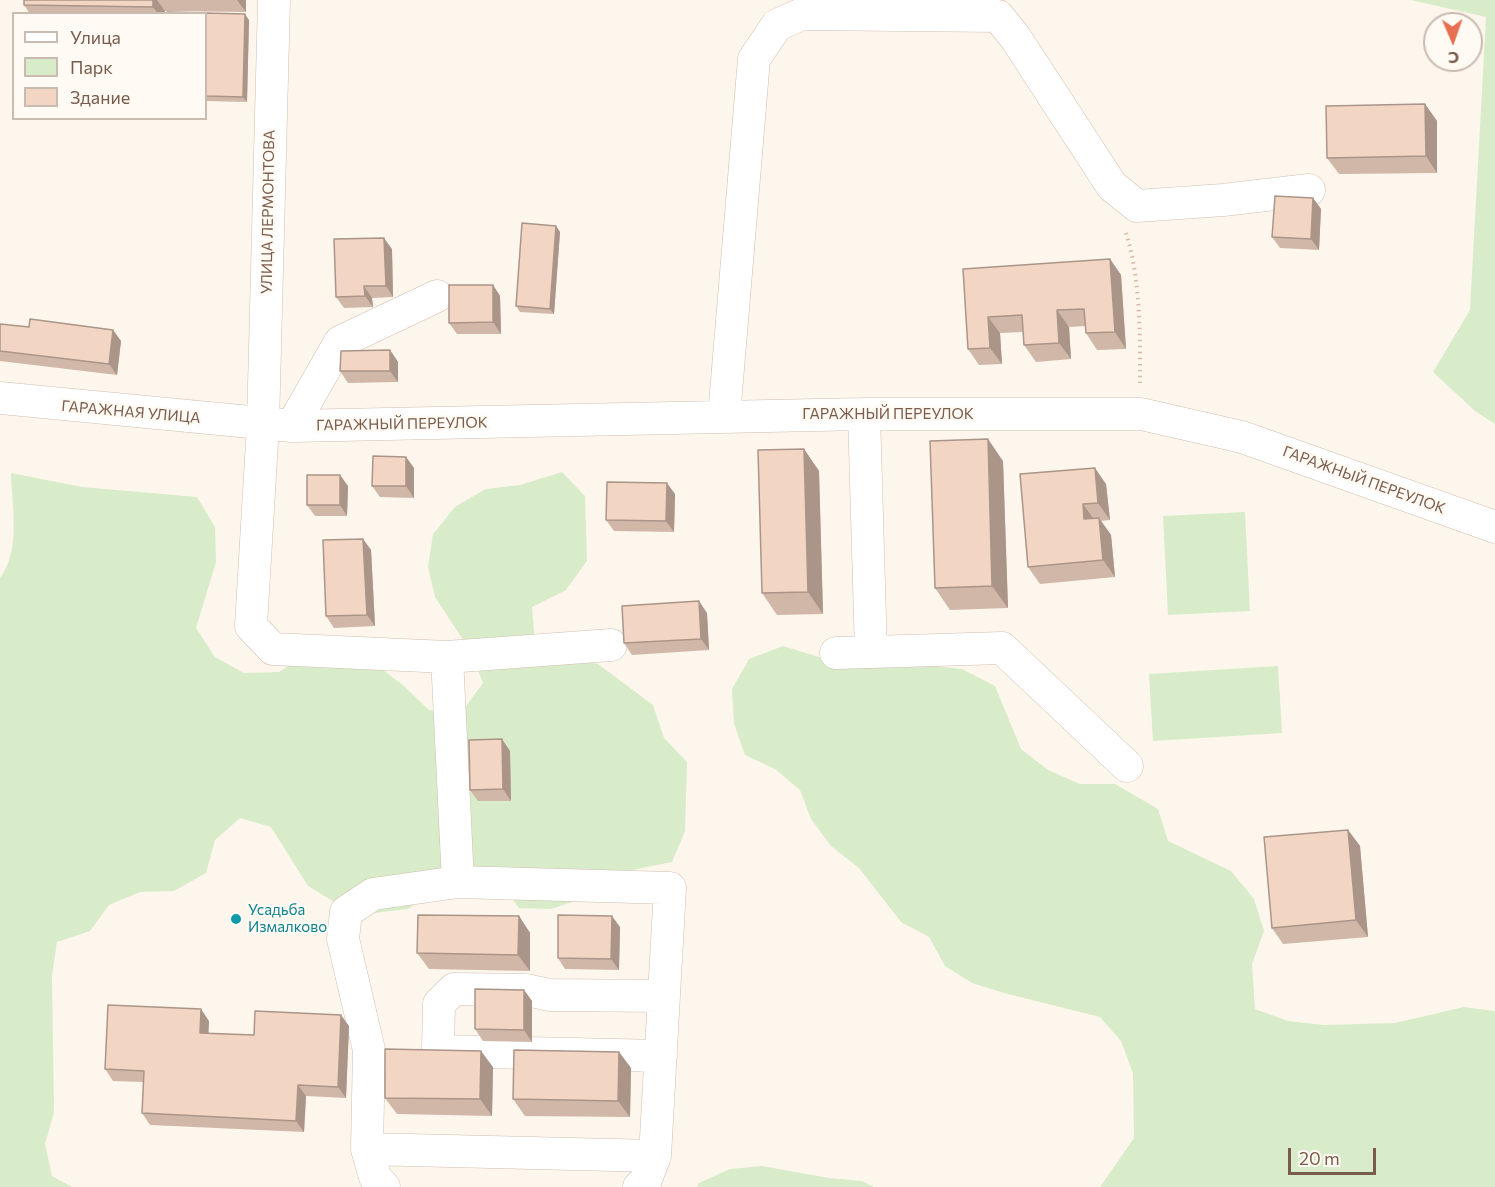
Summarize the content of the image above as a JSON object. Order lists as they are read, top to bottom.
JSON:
{
  "streets": {
    "street": ["УЛИЦА ЛЕРМОНТОВА", "ГАРАЖНАЯ УЛИЦА", "ГАРАЖНЫЙ ПЕРЕУЛОК"]
  },
  "crossings": [
    ["УЛИЦА ЛЕРМОНТОВА", "ГАРАЖНАЯ УЛИЦА"],
    ["УЛИЦА ЛЕРМОНТОВА", "ГАРАЖНЫЙ ПЕРЕУЛОК"],
    ["ГАРАЖНАЯ УЛИЦА", "ГАРАЖНЫЙ ПЕРЕУЛОК"]
  ],
  "places": ["Усадьба Измалково"],
  "legend": ["Улица", "Парк", "Здание"],
  "scale_bar": "20 m",
  "north": "bottom"
}
